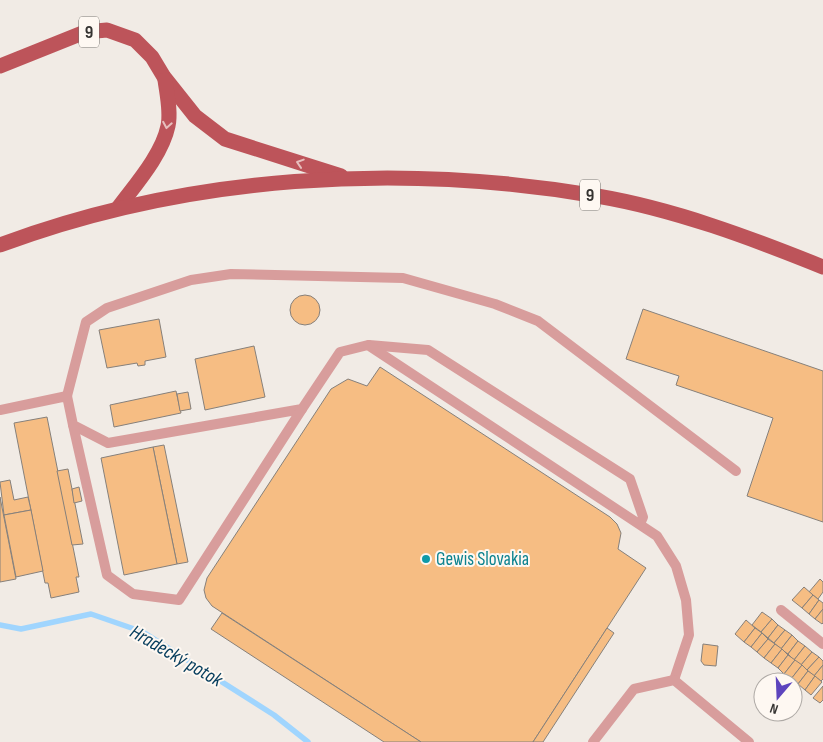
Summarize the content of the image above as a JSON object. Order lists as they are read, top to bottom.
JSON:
{
  "streets": {
    "main road": ["9"]
  },
  "water": ["Hradecký potok"],
  "places": ["Gewis Slovakia"],
  "north": "bottom"
}
